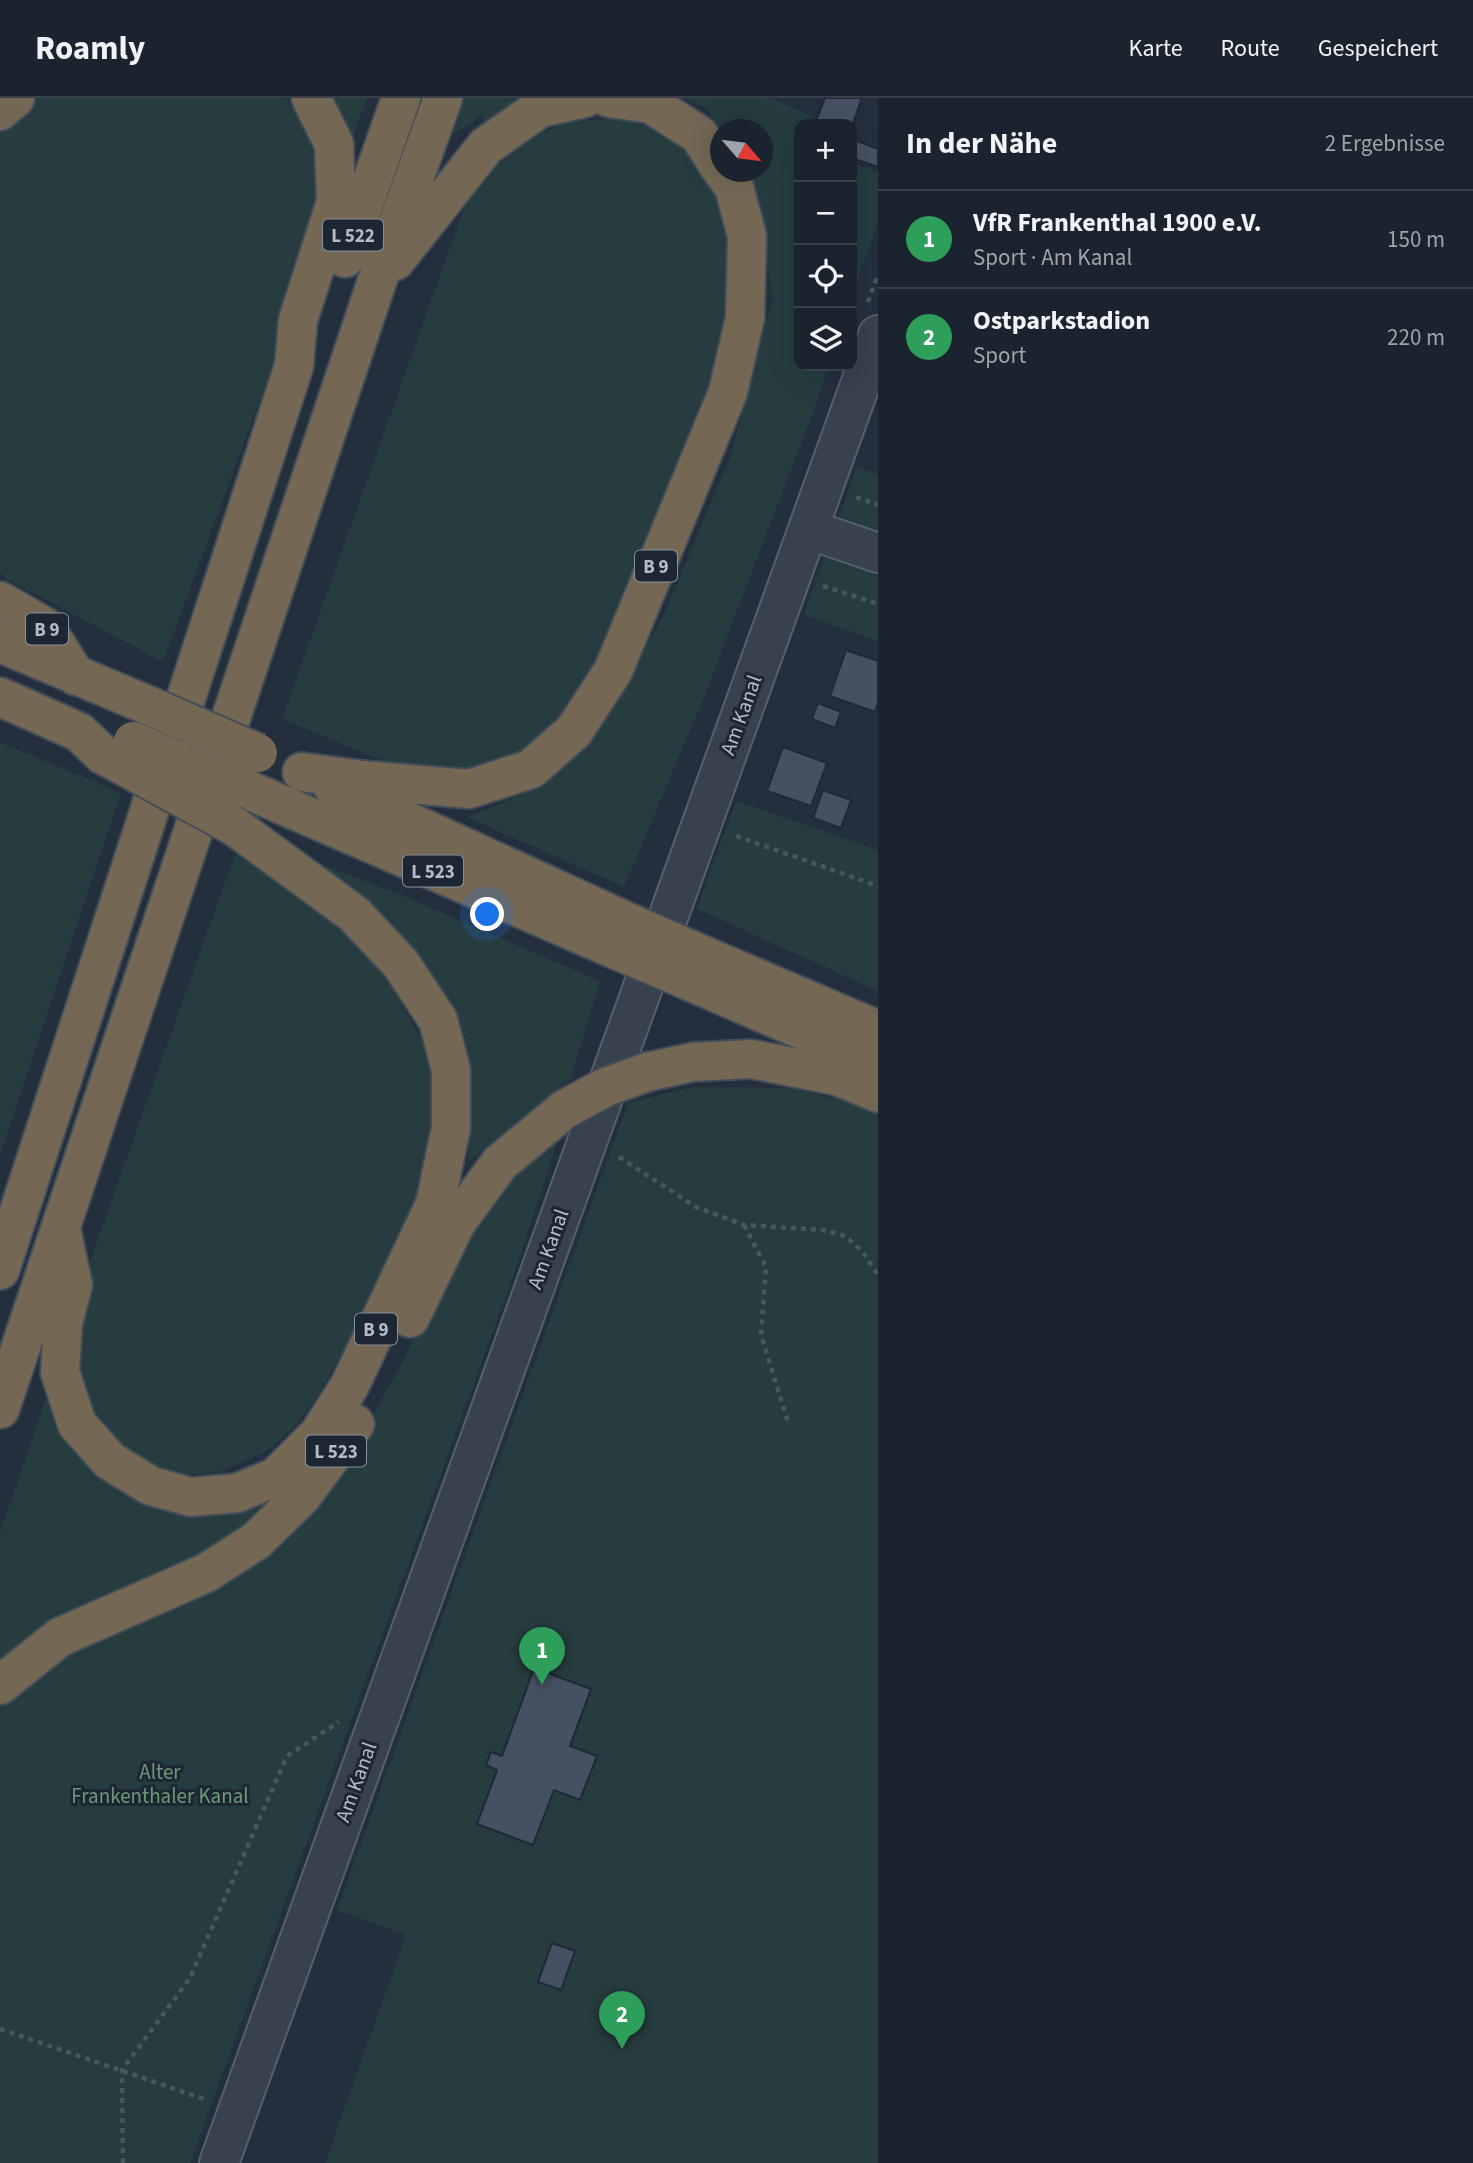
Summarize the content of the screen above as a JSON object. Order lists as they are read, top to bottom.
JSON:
{
  "streets": {
    "highway": ["L 522", "B 9", "L 523"],
    "street": ["Am Kanal"]
  },
  "crossings": [
    ["B 9", "L 523"]
  ],
  "parks": ["Alter Frankenthaler Kanal"],
  "north": "bottom right",
  "page": {
    "header": "Roamly",
    "nav": ["Karte", "Route", "Gespeichert"],
    "heading": ["In der Nähe", "2 Ergebnisse"],
    "map_buttons": ["+", "−"],
    "list": [
      {
        "mark": "1",
        "name": "VfR Frankenthal 1900 e.V.",
        "note": "Sport · Am Kanal",
        "value": "150 m"
      },
      {
        "mark": "2",
        "name": "Ostparkstadion",
        "note": "Sport",
        "value": "220 m"
      }
    ],
    "pins": ["1", "2"]
  }
}
